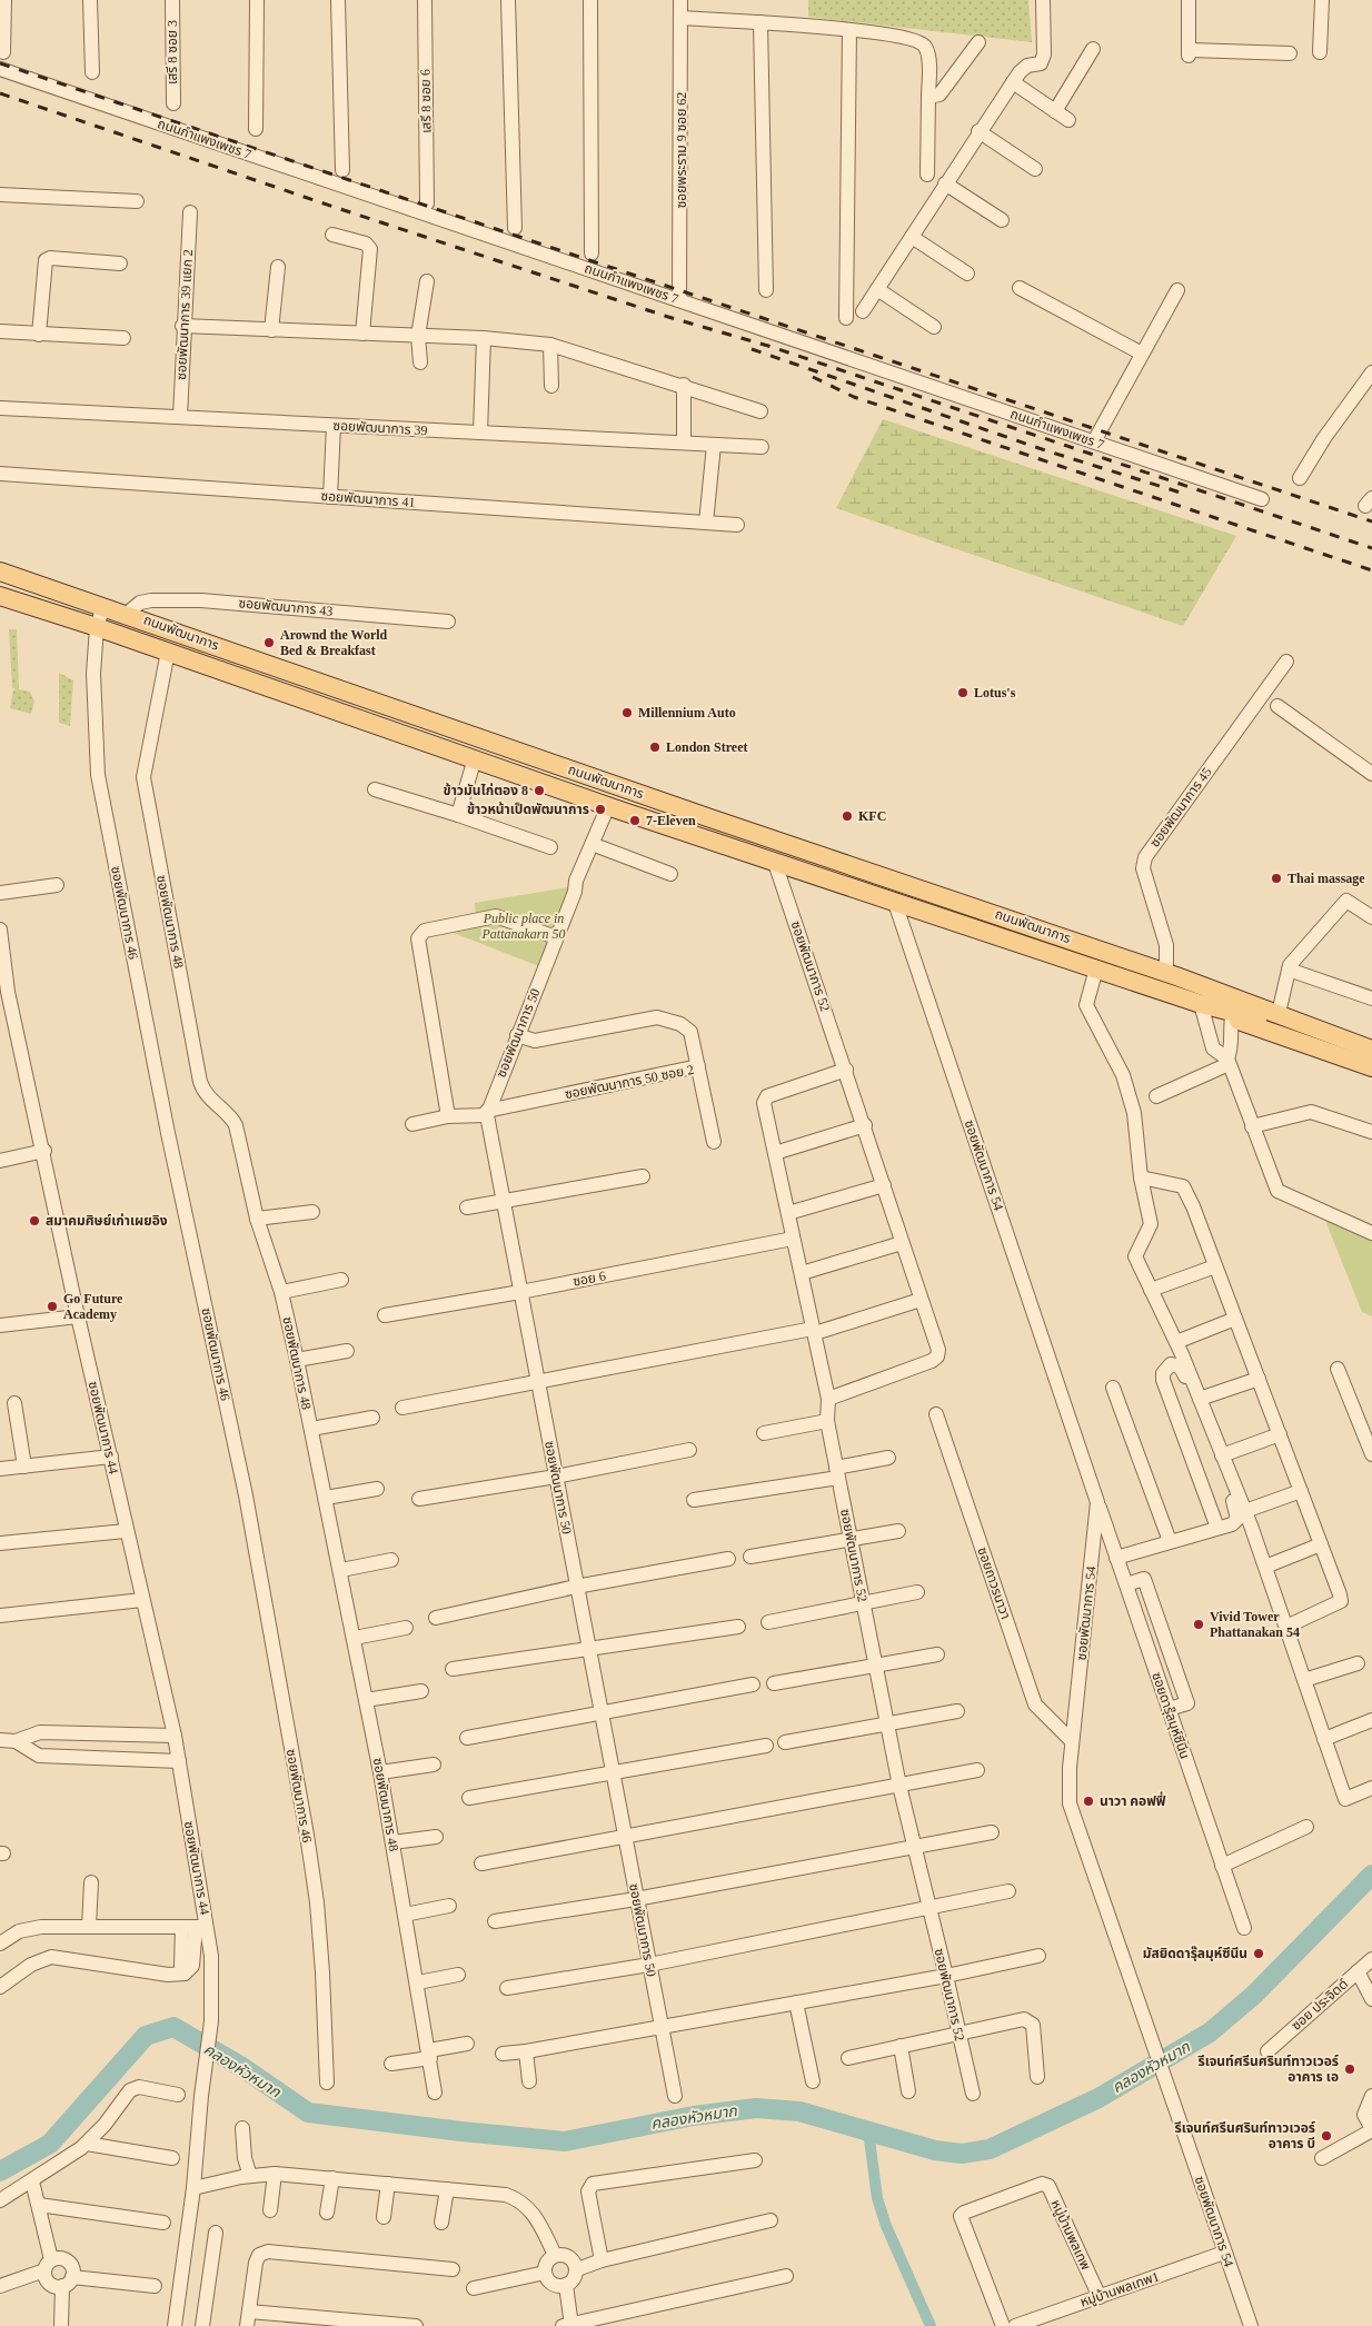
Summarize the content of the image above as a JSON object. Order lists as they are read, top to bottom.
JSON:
{
  "streets": {
    "main road": ["ถนนพัฒนาการ"],
    "street": [
      "เสรี 8 ซอย 3",
      "เสรี 8 ซอย 6",
      "ถนนกำแพงเพชร 7",
      "ซอยพระราม 9 ซอย 62",
      "ซอยพัฒนาการ 39 แยก 2",
      "ซอยพัฒนาการ 39",
      "ซอยพัฒนาการ 41",
      "ซอยพัฒนาการ 43",
      "ซอยพัฒนาการ 45",
      "ซอยพัฒนาการ 46",
      "ซอยพัฒนาการ 48",
      "ซอยพัฒนาการ 52",
      "ซอยพัฒนาการ 50",
      "ซอยพัฒนาการ 50 ซอย 2",
      "ซอยพัฒนาการ 54",
      "ซอย 6",
      "ซอยพัฒนาการ 44",
      "ซอยถาวรนาวา",
      "ซอยดารุ๊ลมุห์ซีนีน",
      "ซอย ประจิตต์",
      "หมู่บ้านพลเทพ",
      "หมู่บ้านพลเทพ1"
    ]
  },
  "crossings": [
    ["ถนนกำแพงเพชร 7", "ซอยพระราม 9 ซอย 62"],
    ["ซอยพัฒนาการ 39 แยก 2", "ซอยพัฒนาการ 39"],
    ["ซอยพัฒนาการ 43", "ถนนพัฒนาการ"],
    ["ถนนพัฒนาการ", "ซอยพัฒนาการ 45"],
    ["ถนนพัฒนาการ", "ซอยพัฒนาการ 46"],
    ["ถนนพัฒนาการ", "ซอยพัฒนาการ 48"],
    ["ถนนพัฒนาการ", "ซอยพัฒนาการ 52"],
    ["ถนนพัฒนาการ", "ซอยพัฒนาการ 50"],
    ["ถนนพัฒนาการ", "ซอยพัฒนาการ 54"],
    ["ซอยพัฒนาการ 52", "ซอย 6"],
    ["ซอยพัฒนาการ 50", "ซอยพัฒนาการ 50 ซอย 2"],
    ["ซอยพัฒนาการ 50", "ซอย 6"],
    ["ซอยพัฒนาการ 54", "ซอยถาวรนาวา"],
    ["ซอยพัฒนาการ 54", "ซอยดารุ๊ลมุห์ซีนีน"],
    ["ซอยพัฒนาการ 54", "หมู่บ้านพลเทพ1"],
    ["หมู่บ้านพลเทพ", "หมู่บ้านพลเทพ1"]
  ],
  "water": ["คลองหัวหมาก"],
  "parks": ["Public place in Pattanakarn 50"],
  "places": [
    "Arownd the World Bed & Breakfast",
    "Lotus's",
    "Millennium Auto",
    "London Street",
    "ข้าวมันไก่ตอง 8",
    "ข้าวหน้าเป็ดพัฒนาการ",
    "KFC",
    "7-Eleven",
    "Thai massage",
    "สมาคมศิษย์เก่าเผยอิง",
    "Go Future Academy",
    "Vivid Tower Phattanakan 54",
    "นาวา คอฟฟี่",
    "มัสยิดดารุ๊ลมุห์ซีนีน",
    "รีเจนท์ศรีนศรินท์ทาวเวอร์ อาคาร เอ",
    "รีเจนท์ศรีนศรินท์ทาวเวอร์ อาคาร บี"
  ]
}
